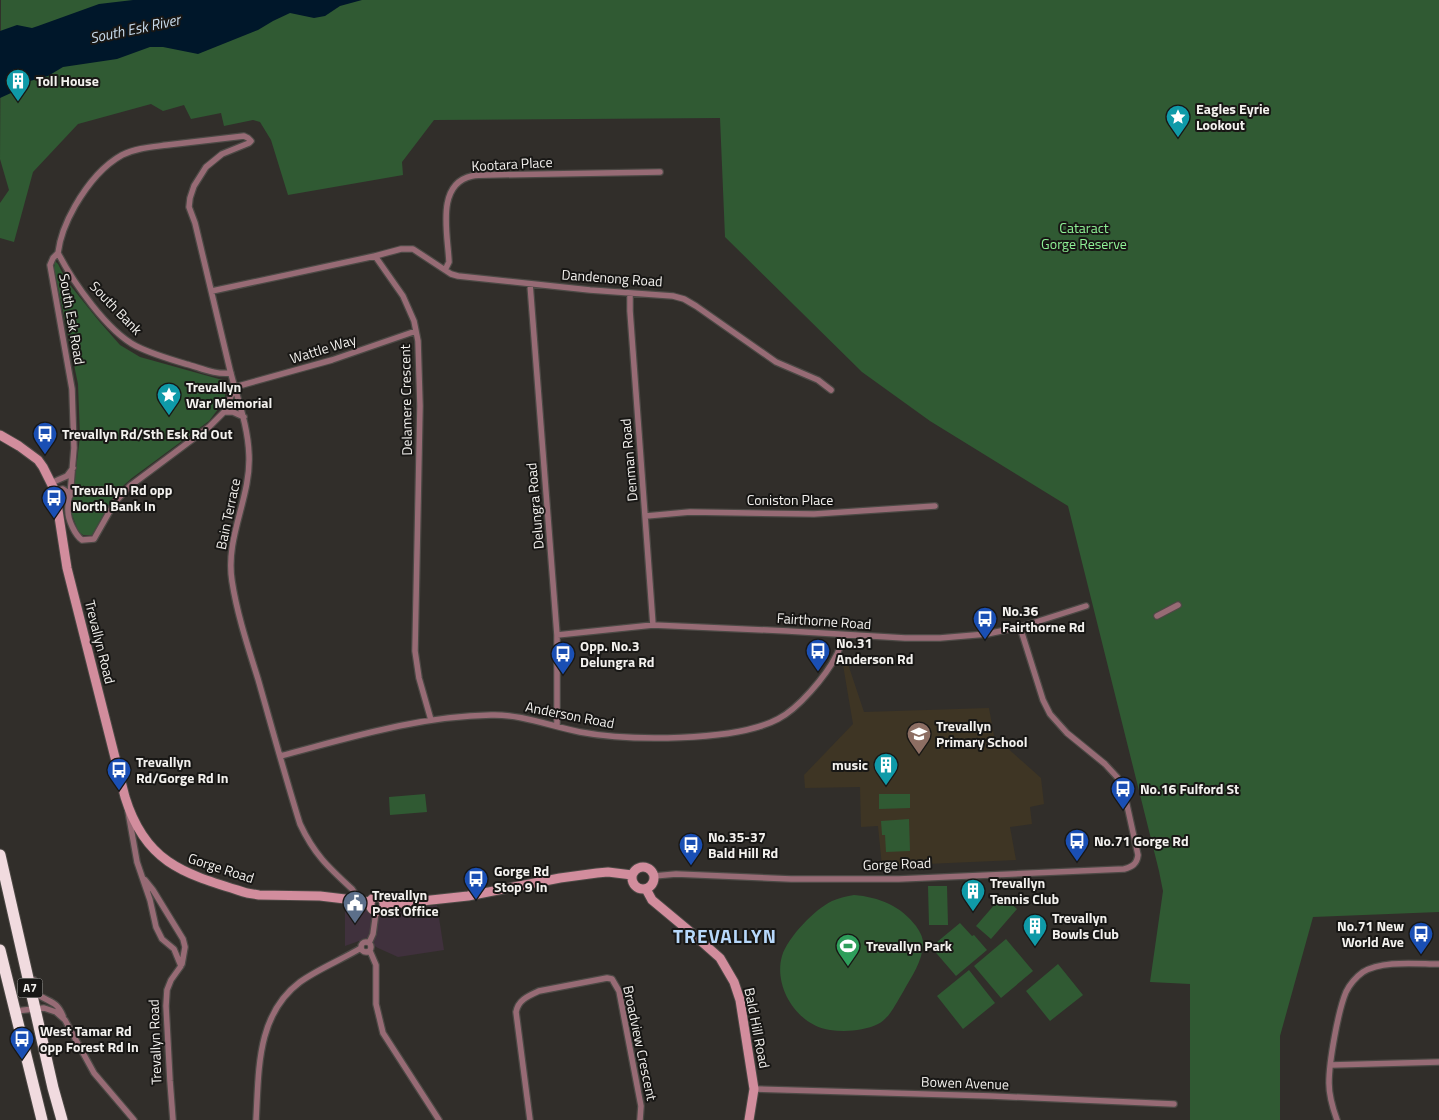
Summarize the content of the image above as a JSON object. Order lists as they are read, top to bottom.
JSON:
{
  "streets": {
    "highway": ["A7"],
    "street": [
      "Kootara Place",
      "Dandenong Road",
      "South Bank",
      "South Esk Road",
      "Wattle Way",
      "Delamere Crescent",
      "Denman Road",
      "Coniston Place",
      "Delungra Road",
      "Bain Terrace",
      "Fairthorne Road",
      "Trevallyn Road",
      "Anderson Road",
      "Gorge Road",
      "Bald Hill Road",
      "Broadview Crescent",
      "Bowen Avenue"
    ]
  },
  "crossings": [
    ["Kootara Place", "Dandenong Road"],
    ["Dandenong Road", "Delamere Crescent"],
    ["Dandenong Road", "Denman Road"],
    ["Dandenong Road", "Delungra Road"],
    ["South Bank", "South Esk Road"],
    ["South Bank", "Bain Terrace"],
    ["South Esk Road", "Bain Terrace"],
    ["Wattle Way", "Delamere Crescent"],
    ["Wattle Way", "Bain Terrace"],
    ["Delamere Crescent", "Anderson Road"],
    ["Denman Road", "Coniston Place"],
    ["Denman Road", "Fairthorne Road"],
    ["Delungra Road", "Fairthorne Road"],
    ["Delungra Road", "Anderson Road"],
    ["Bain Terrace", "Anderson Road"],
    ["Bain Terrace", "Gorge Road"],
    ["Fairthorne Road", "Anderson Road"],
    ["Fairthorne Road", "Gorge Road"],
    ["Trevallyn Road", "Gorge Road"],
    ["Gorge Road", "Bald Hill Road"],
    ["Bald Hill Road", "Bowen Avenue"]
  ],
  "districts": ["TREVALLYN"],
  "water": ["South Esk River"],
  "parks": ["Cataract Gorge Reserve"],
  "places": {
    "building": [
      "Toll House",
      "music",
      "Trevallyn Tennis Club",
      "Trevallyn Bowls Club"
    ],
    "place": ["Eagles Eyrie Lookout", "Trevallyn War Memorial"],
    "bus stop": [
      "Trevallyn Rd/Sth Esk Rd Out",
      "Trevallyn Rd opp North Bank In",
      "No.36 Fairthorne Rd",
      "No.31 Anderson Rd",
      "Opp. No.3 Delungra Rd",
      "Trevallyn Rd/Gorge Rd In",
      "No.16 Fulford St",
      "No.71 Gorge Rd",
      "No.35-37 Bald Hill Rd",
      "Gorge Rd Stop 9 In",
      "No.71 New World Ave",
      "West Tamar Rd opp Forest Rd In"
    ],
    "school or university": ["Trevallyn Primary School"],
    "public building": ["Trevallyn Post Office"],
    "sports": ["Trevallyn Park"]
  }
}
